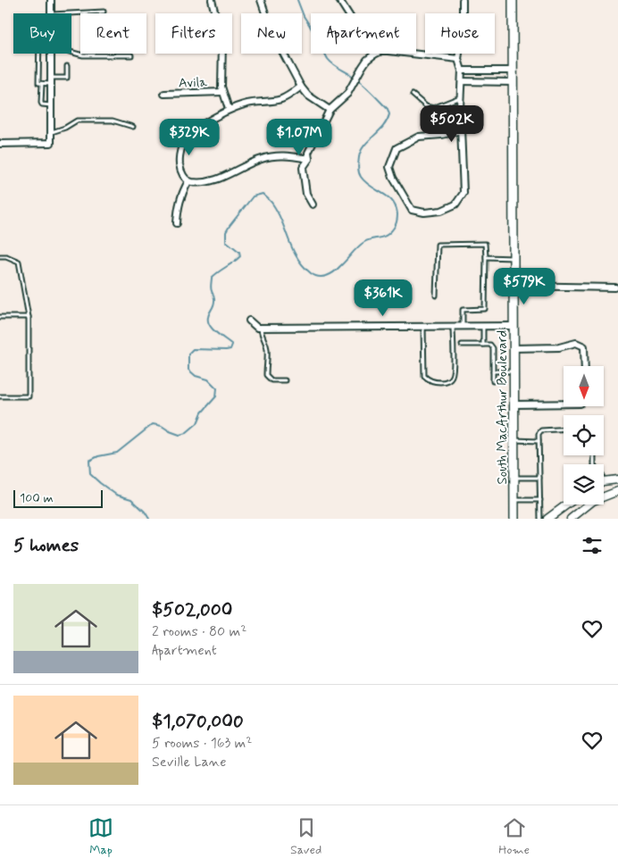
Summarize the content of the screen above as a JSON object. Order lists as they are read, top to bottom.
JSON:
{
  "streets": {
    "main road": ["South MacArthur Boulevard"],
    "street": ["Avila"]
  },
  "scale_bar": "100 m",
  "north": "bottom",
  "page": {
    "chip": [
      "Buy",
      "Rent",
      "Filters",
      "New",
      "Apartment",
      "House"
    ],
    "price": [
      "$502K",
      "$329K",
      "$1.07M",
      "$579K",
      "$361K"
    ],
    "scale": "100 m",
    "heading": "5 homes",
    "list": [
      {
        "name": "$502,000",
        "note": "2 rooms · 80 m² · Apartment"
      },
      {
        "name": "$1,070,000",
        "note": "5 rooms · 163 m² · Seville Lane"
      }
    ],
    "tabs": ["Map", "Saved", "Home"]
  }
}
